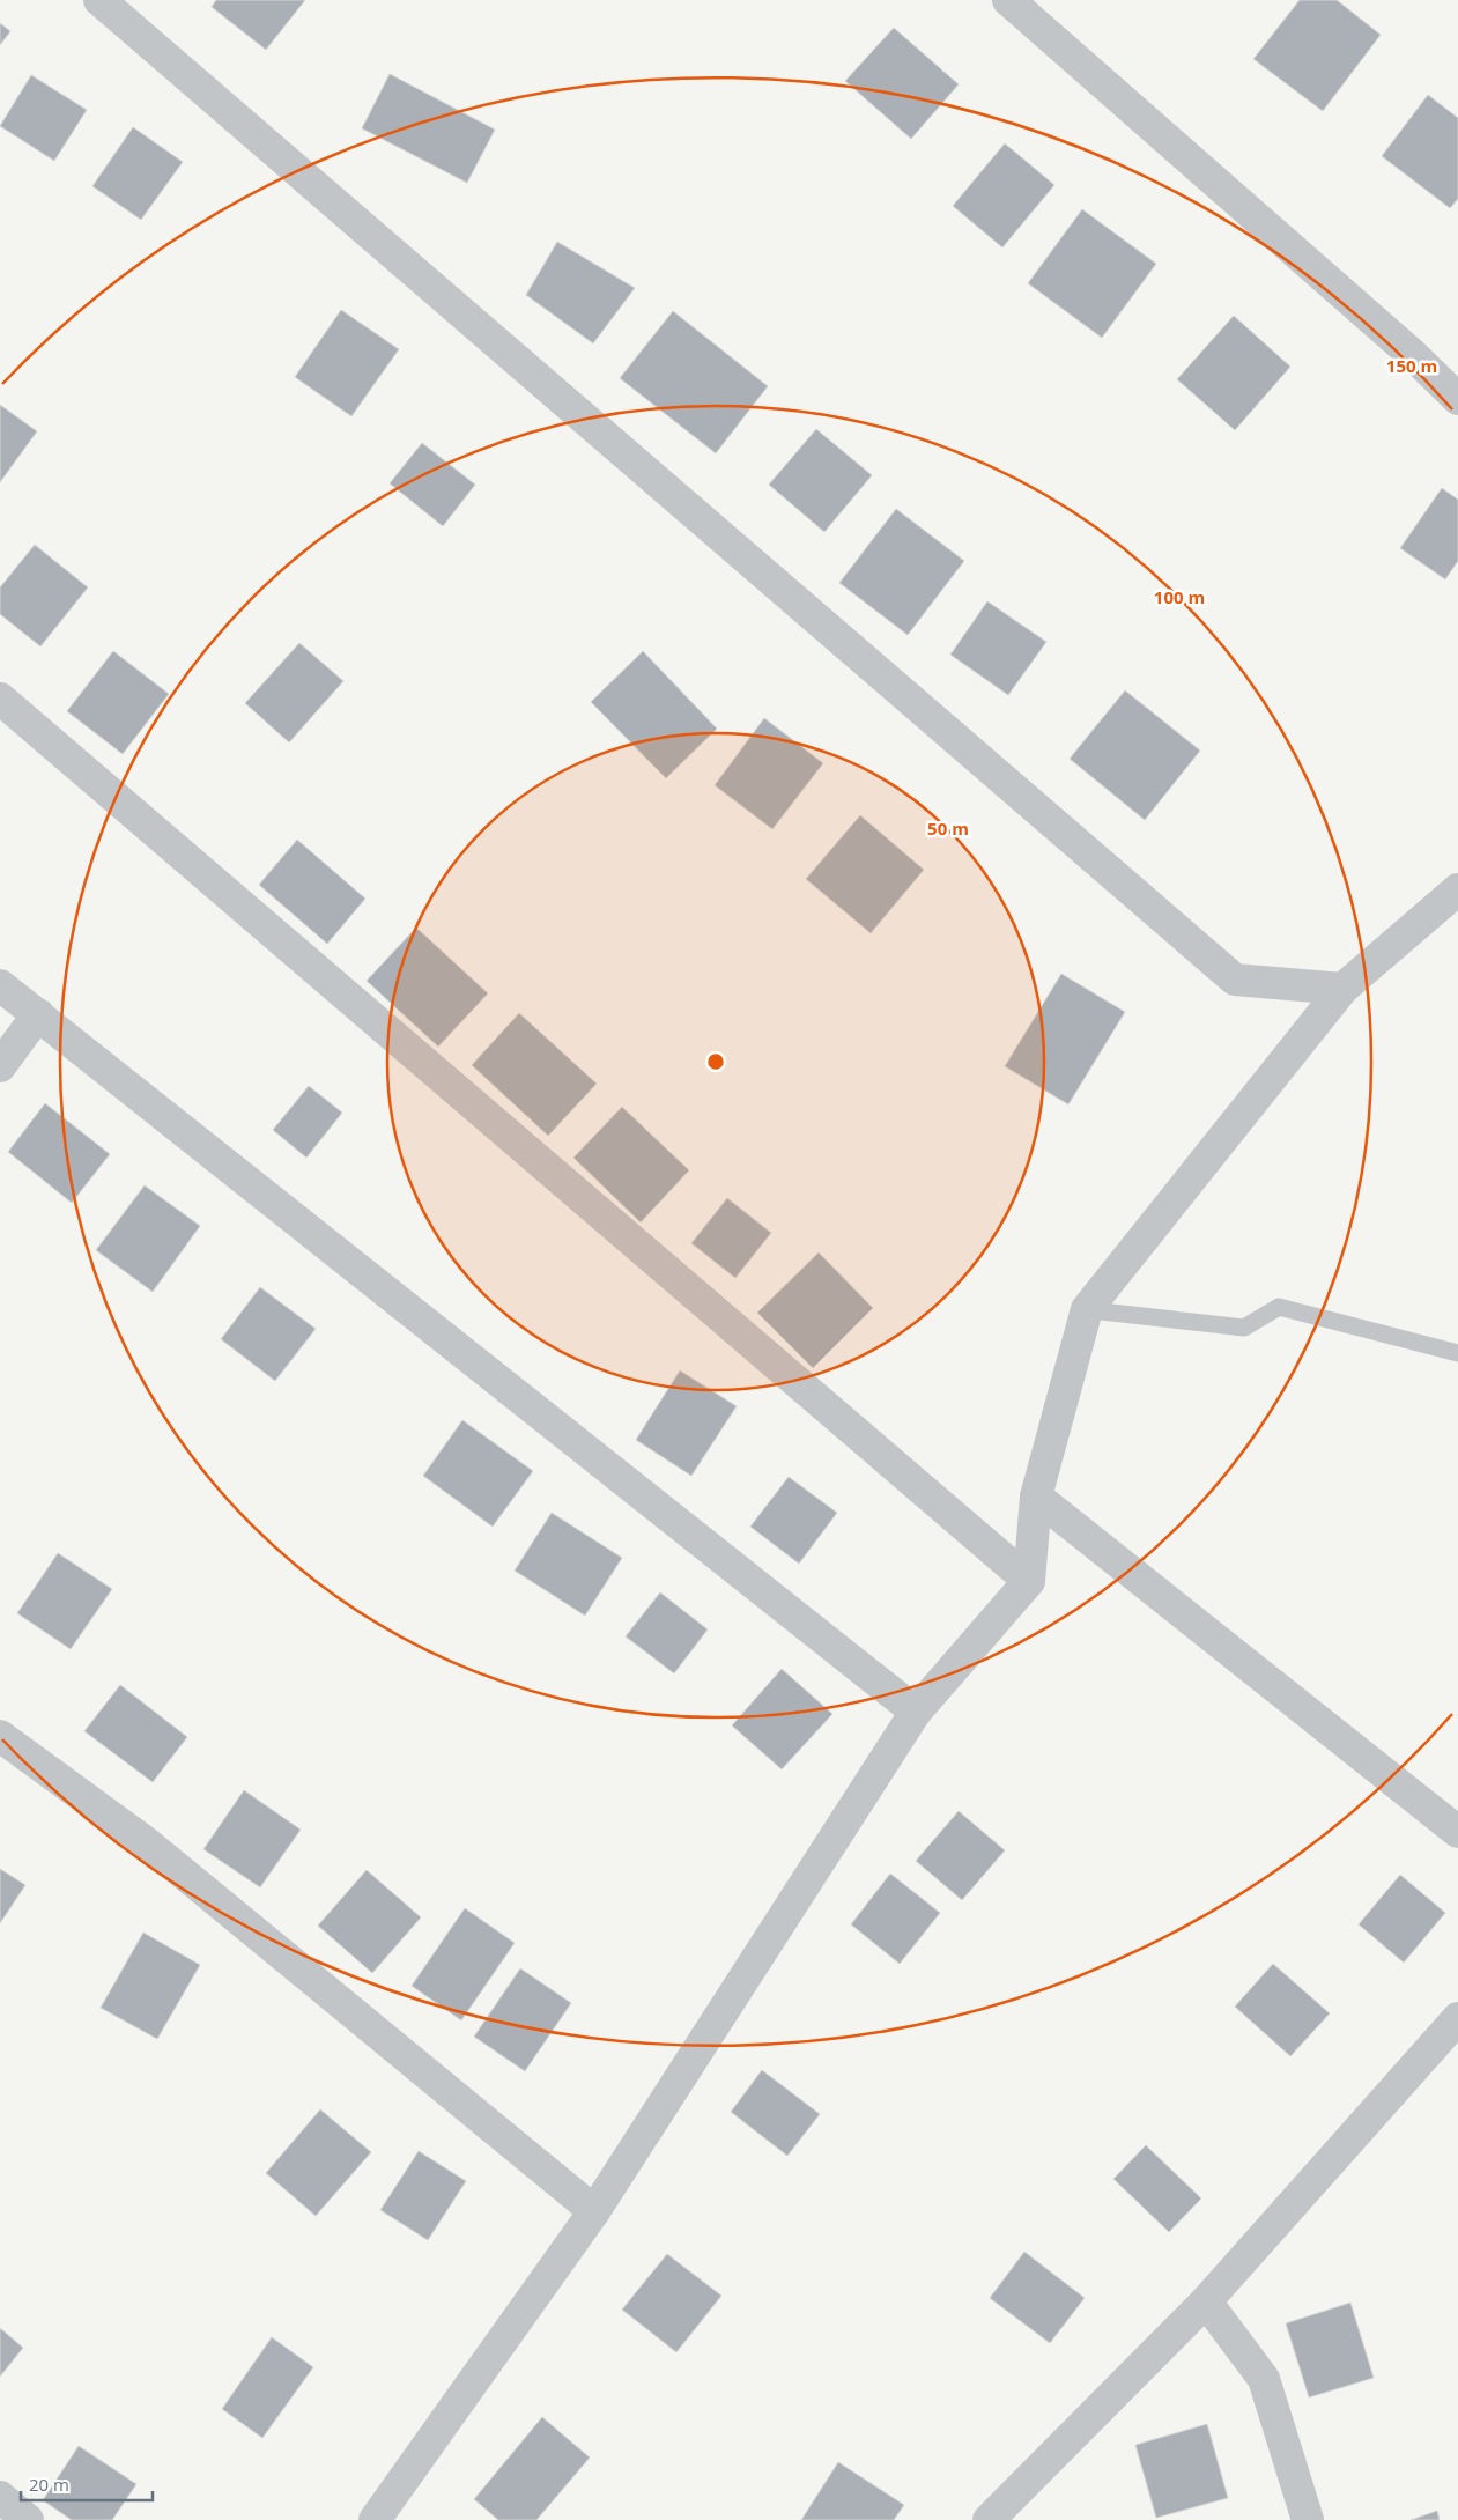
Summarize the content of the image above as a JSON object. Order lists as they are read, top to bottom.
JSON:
{
  "scale_bar": "20 m",
  "rings": ["150 m", "100 m", "50 m"]
}
